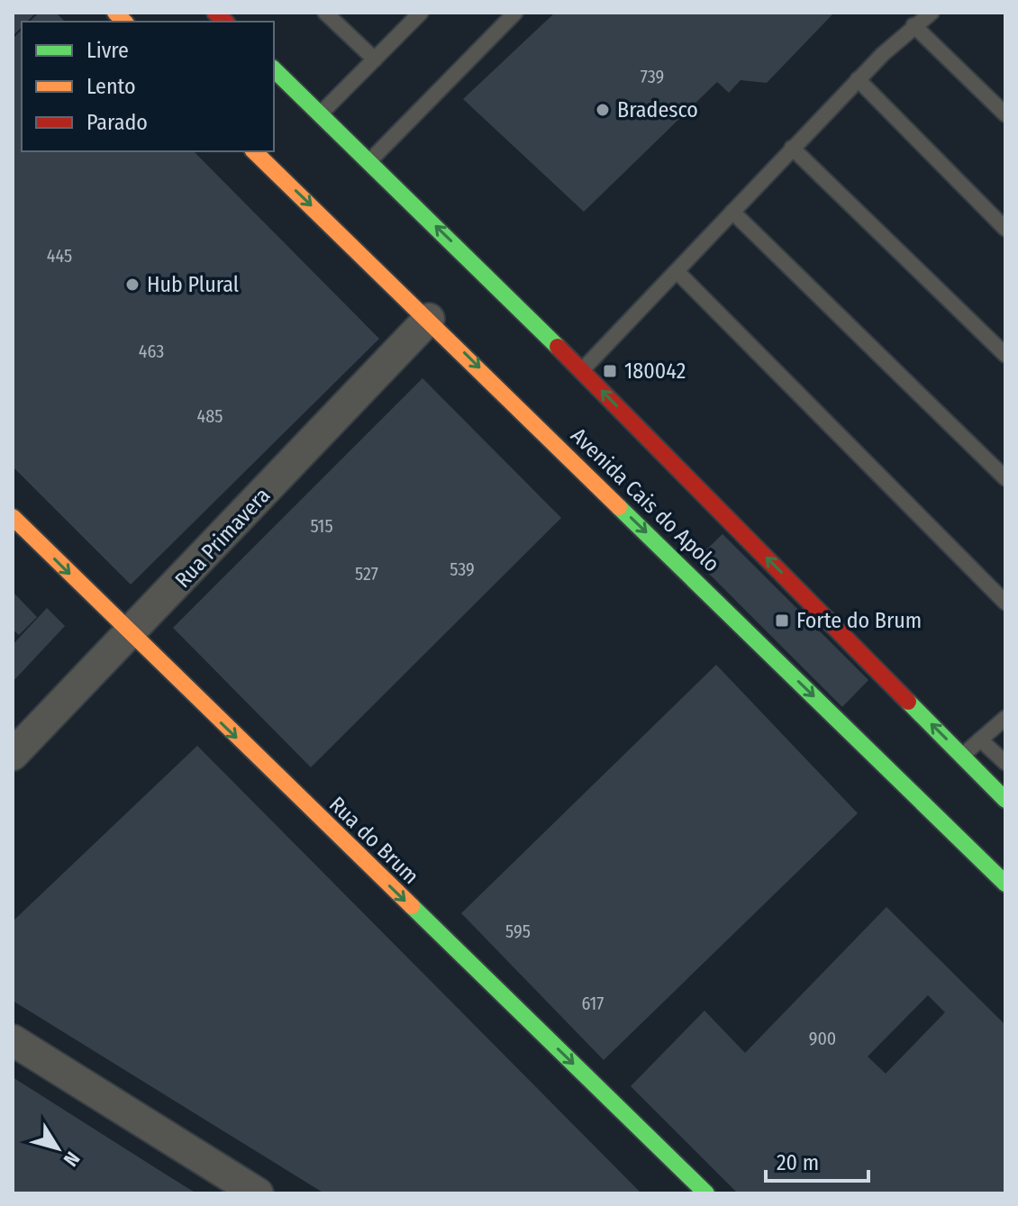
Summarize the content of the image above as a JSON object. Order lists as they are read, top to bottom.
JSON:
{
  "streets": {
    "main road": ["Avenida Cais do Apolo", "Rua do Brum"],
    "street": ["Rua Primavera"]
  },
  "crossings": [
    ["Avenida Cais do Apolo", "Rua Primavera"],
    ["Rua Primavera", "Rua do Brum"]
  ],
  "one_way": ["Rua do Brum"],
  "places": {
    "other": ["Bradesco", "Hub Plural"],
    "transit": ["180042", "Forte do Brum"]
  },
  "house_numbers": [
    "739",
    "445",
    "463",
    "485",
    "515",
    "539",
    "527",
    "595",
    "617",
    "900"
  ],
  "legend": ["Livre", "Lento", "Parado"],
  "scale_bar": "20 m",
  "north": "bottom right"
}
